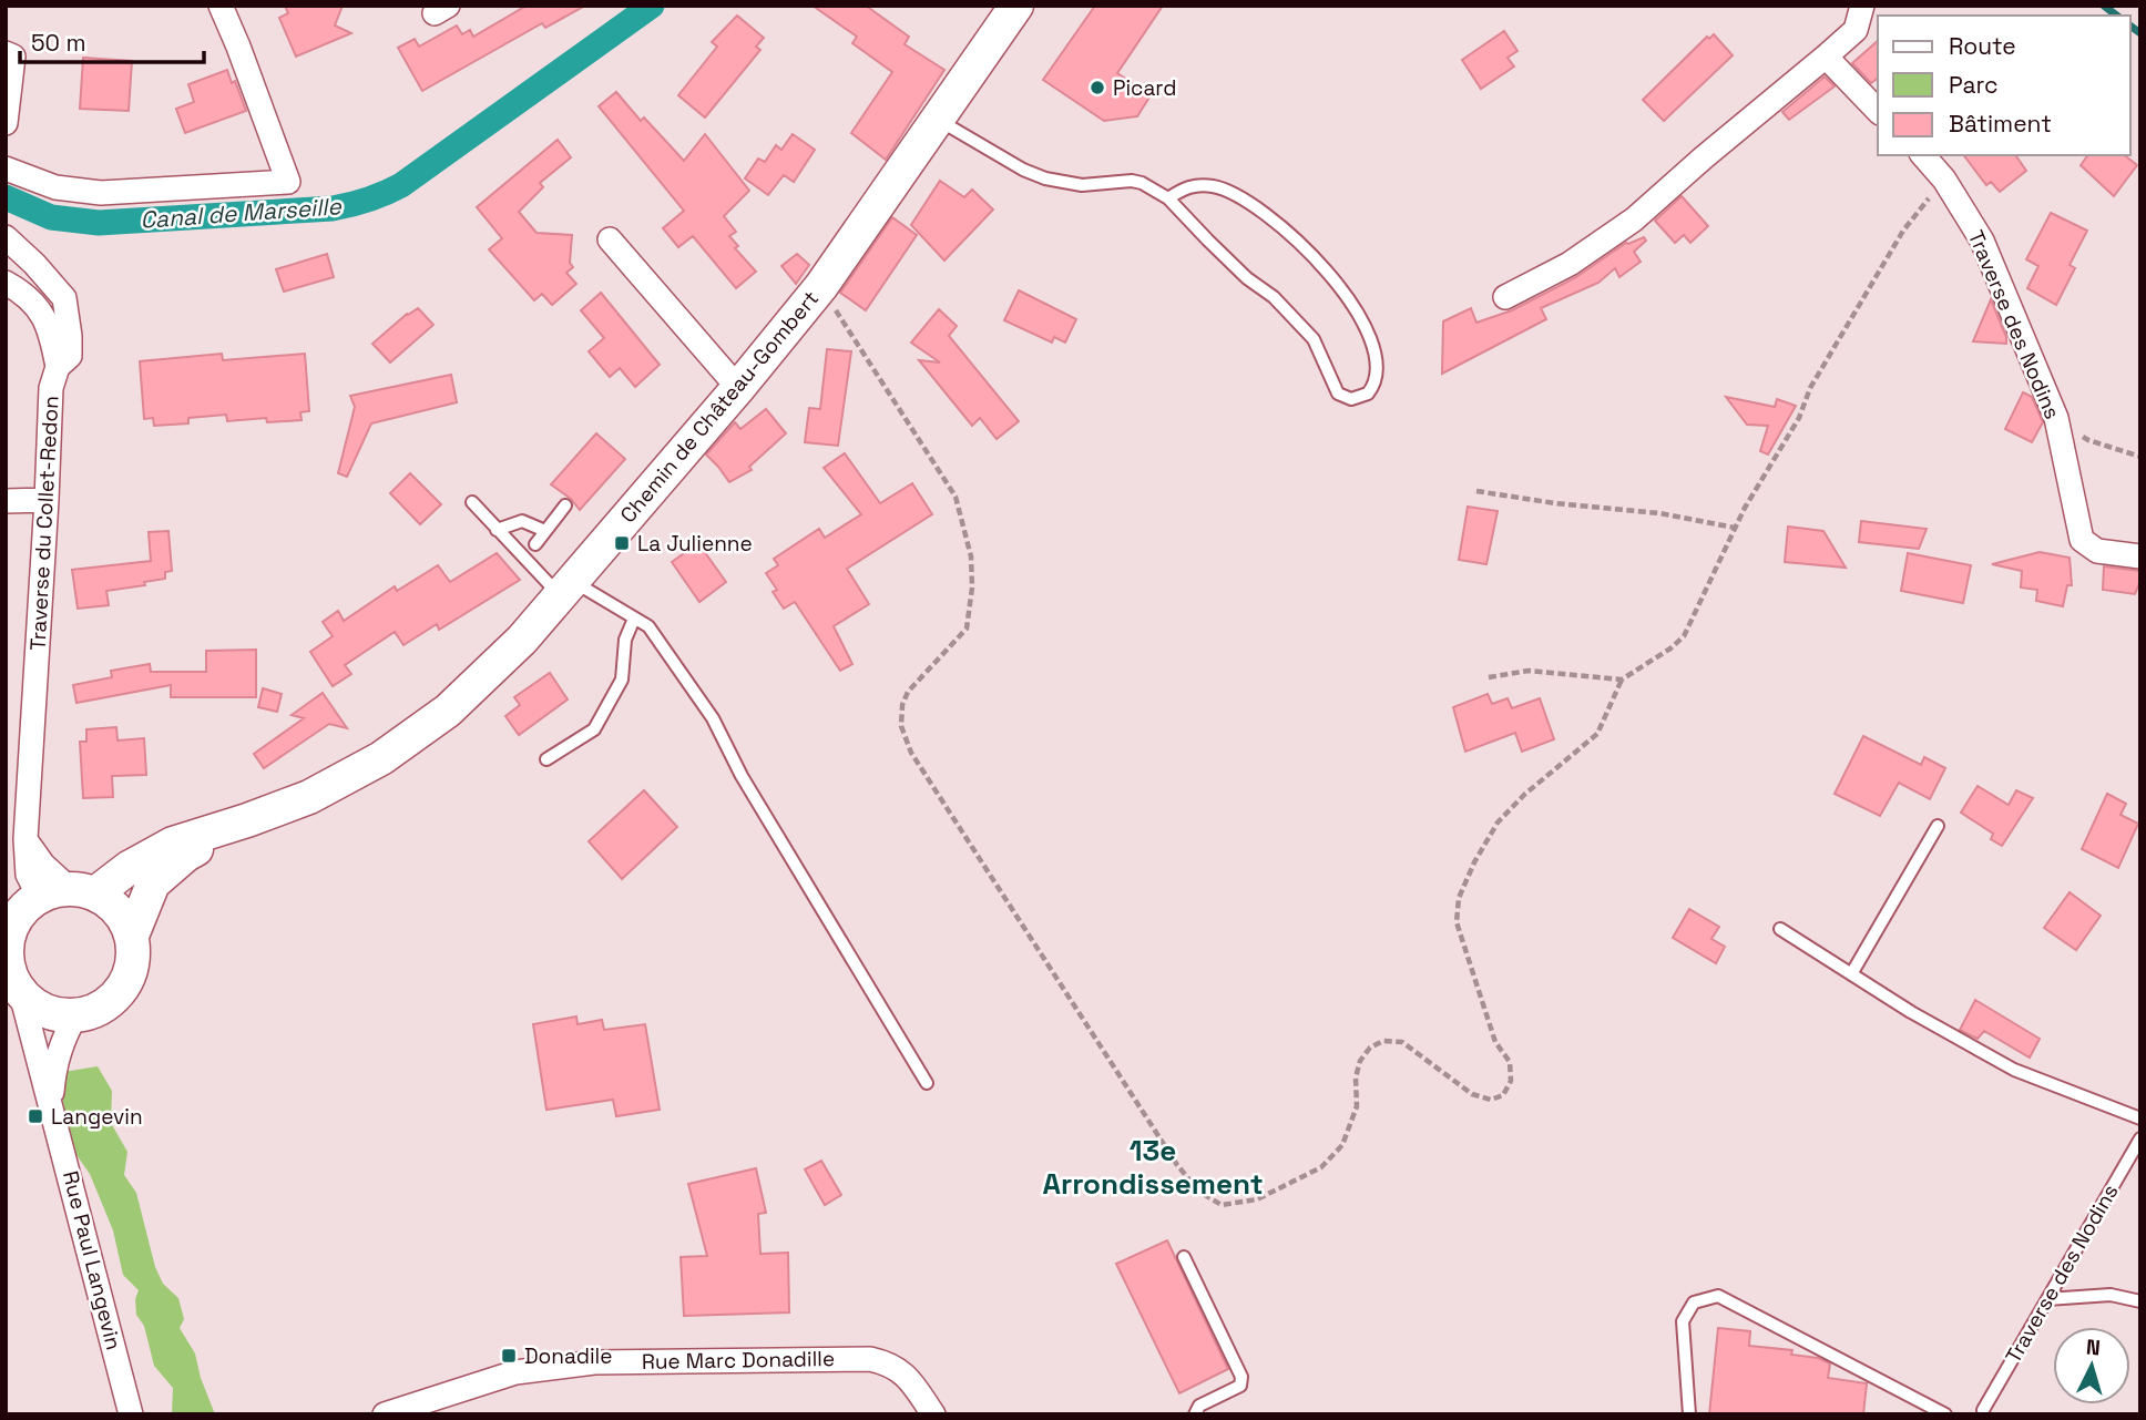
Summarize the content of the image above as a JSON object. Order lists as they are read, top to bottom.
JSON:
{
  "streets": {
    "street": [
      "Traverse des Nodins",
      "Chemin de Château-Gombert",
      "Traverse du Collet-Redon",
      "Rue Paul Langevin",
      "Rue Marc Donadille"
    ]
  },
  "crossings": [
    ["Chemin de Château-Gombert", "Traverse du Collet-Redon"],
    ["Chemin de Château-Gombert", "Rue Paul Langevin"],
    ["Traverse du Collet-Redon", "Rue Paul Langevin"]
  ],
  "districts": ["13e Arrondissement"],
  "water": ["Canal de Marseille"],
  "places": {
    "other": ["Picard"],
    "transit": ["La Julienne", "Langevin", "Donadile"]
  },
  "legend": ["Route", "Parc", "Bâtiment"],
  "scale_bar": "50 m",
  "north": "top"
}
